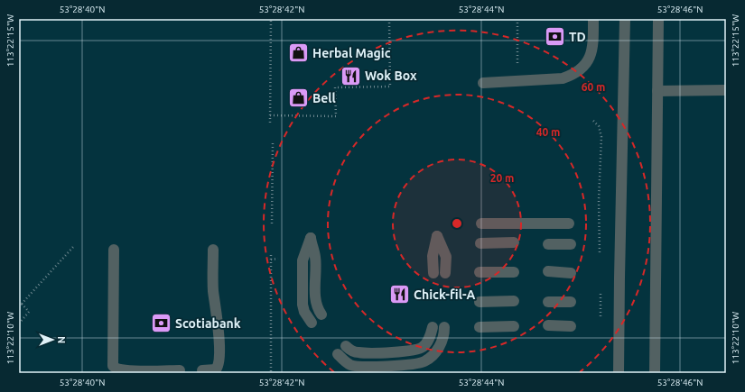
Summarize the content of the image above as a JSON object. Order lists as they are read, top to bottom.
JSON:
{
  "places": {
    "bank": ["TD", "Scotiabank"],
    "shop": ["Herbal Magic", "Bell"],
    "restaurant": ["Wok Box", "Chick-fil-A"]
  },
  "north": "right",
  "coordinates": [
    "53°28'40\"N",
    "53°28'42\"N",
    "53°28'44\"N",
    "53°28'46\"N",
    "113°22'15\"W",
    "113°22'10\"W"
  ],
  "rings": ["60 m", "40 m", "20 m"]
}
